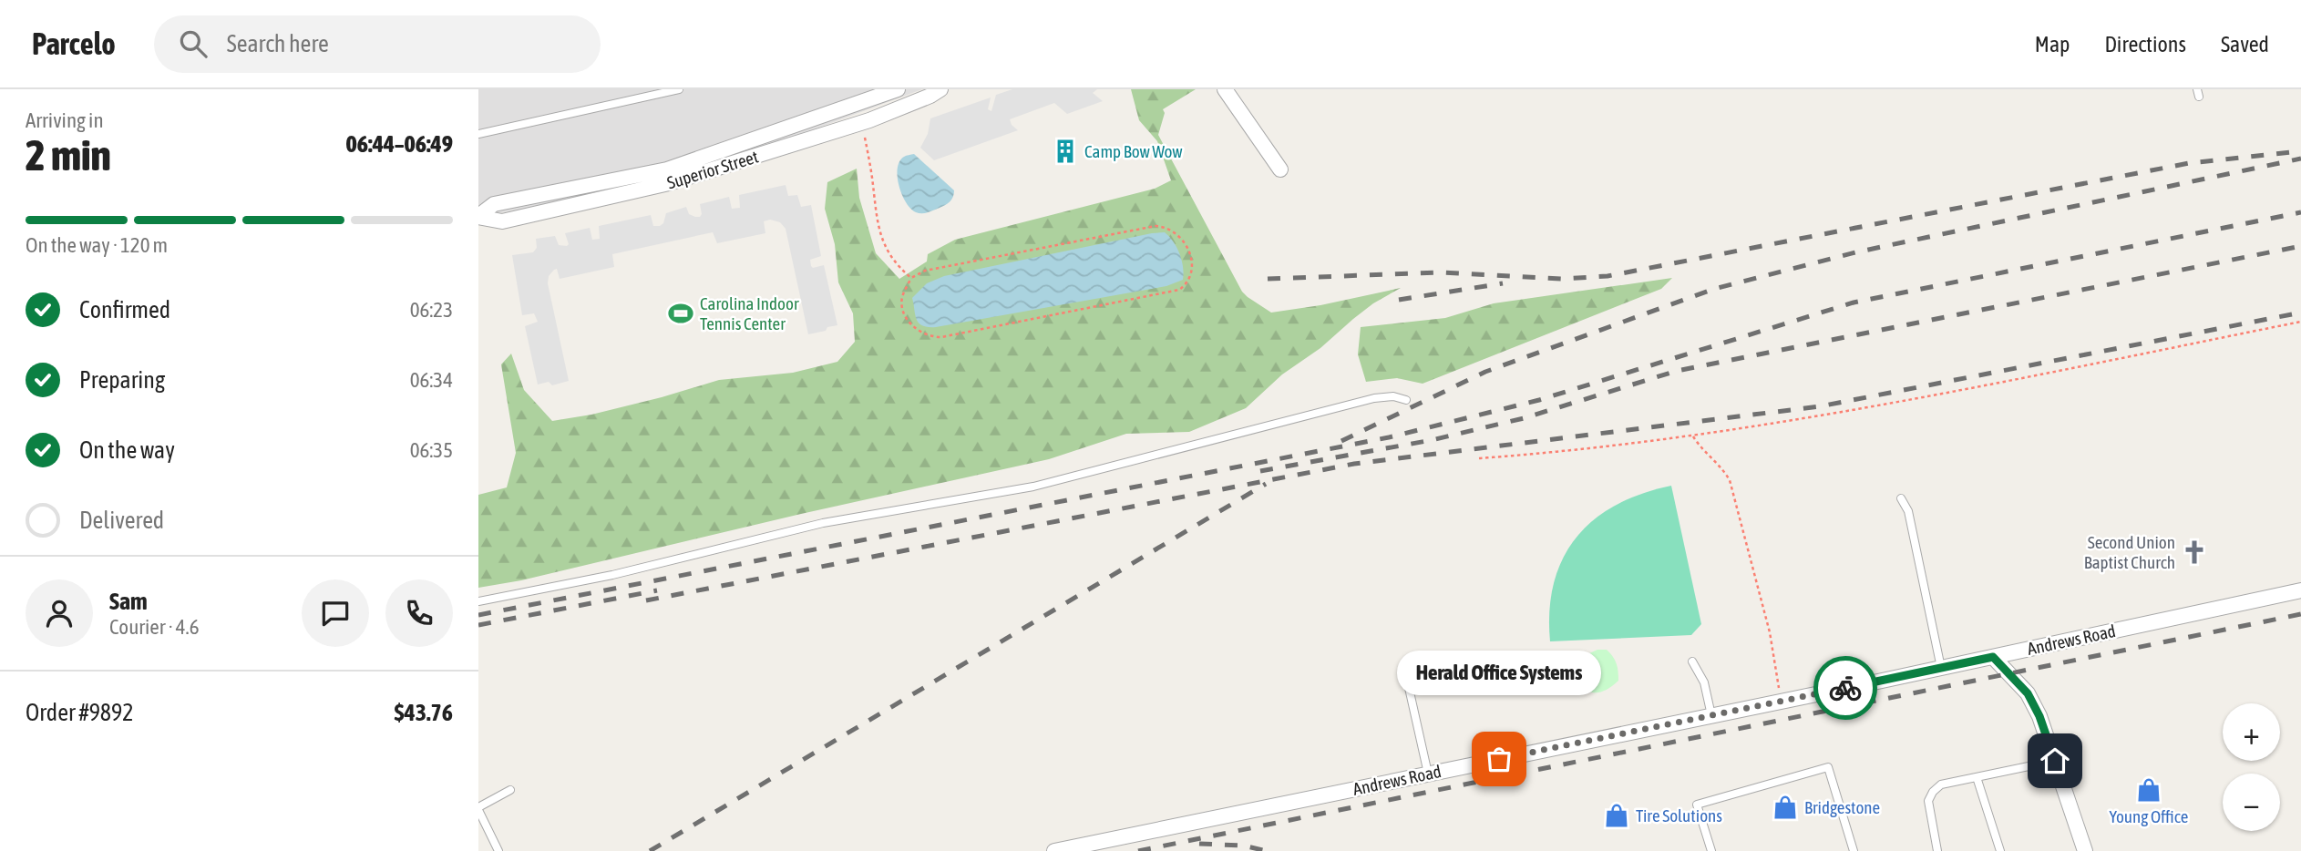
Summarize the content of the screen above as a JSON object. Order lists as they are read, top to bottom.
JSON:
{
  "streets": {
    "street": ["Superior Street", "Andrews Road"]
  },
  "places": {
    "building": ["Camp Bow Wow"],
    "sports": ["Carolina Indoor Tennis Center"],
    "church": ["Second Union Baptist Church"],
    "other": ["Herald Office Systems"],
    "shop": ["Young Office", "Bridgestone", "Tire Solutions"]
  },
  "page": {
    "header": "Parcelo",
    "search": "Search here",
    "nav": ["Map", "Directions", "Saved"],
    "heading": ["2 min", "Arriving in", "06:44–06:49"],
    "panel": [
      "Sam",
      "Courier · 4.6",
      "Order #9892",
      "$43.76"
    ],
    "bar": "On the way · 120 m",
    "list": [
      ["Confirmed", "06:23"],
      ["Preparing", "06:34"],
      ["On the way", "06:35"],
      "Delivered"
    ],
    "bubble": "Herald Office Systems",
    "map_buttons": ["+", "−"]
  }
}
